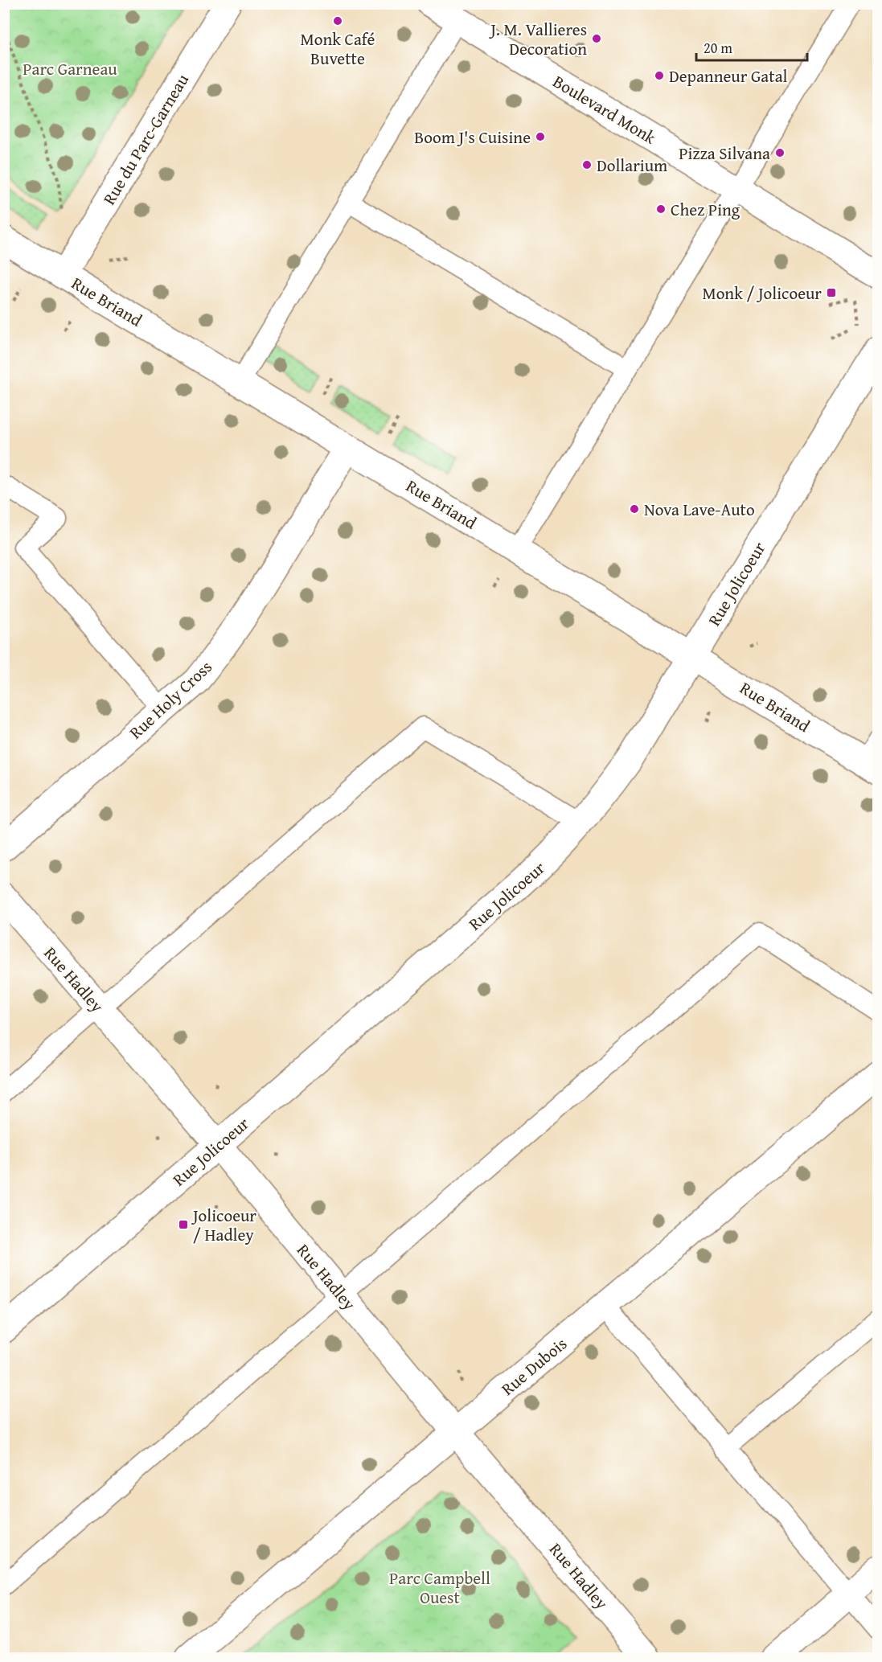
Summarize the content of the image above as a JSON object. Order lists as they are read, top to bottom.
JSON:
{
  "streets": {
    "street": [
      "Boulevard Monk",
      "Rue du Parc-Garneau",
      "Rue Briand",
      "Rue Jolicoeur",
      "Rue Holy Cross",
      "Rue Hadley",
      "Rue Dubois"
    ]
  },
  "crossings": [
    ["Rue du Parc-Garneau", "Rue Briand"],
    ["Rue Briand", "Rue Jolicoeur"],
    ["Rue Briand", "Rue Holy Cross"],
    ["Rue Jolicoeur", "Rue Hadley"],
    ["Rue Hadley", "Rue Dubois"]
  ],
  "parks": ["Parc Garneau", "Parc Campbell Ouest"],
  "places": {
    "other": [
      "Monk Café Buvette",
      "J. M. Vallieres Decoration",
      "Depanneur Gatal",
      "Boom J's Cuisine",
      "Pizza Silvana",
      "Dollarium",
      "Chez Ping",
      "Nova Lave-Auto"
    ],
    "transit": ["Monk / Jolicoeur", "Jolicoeur / Hadley"]
  },
  "scale_bar": "20 m"
}
